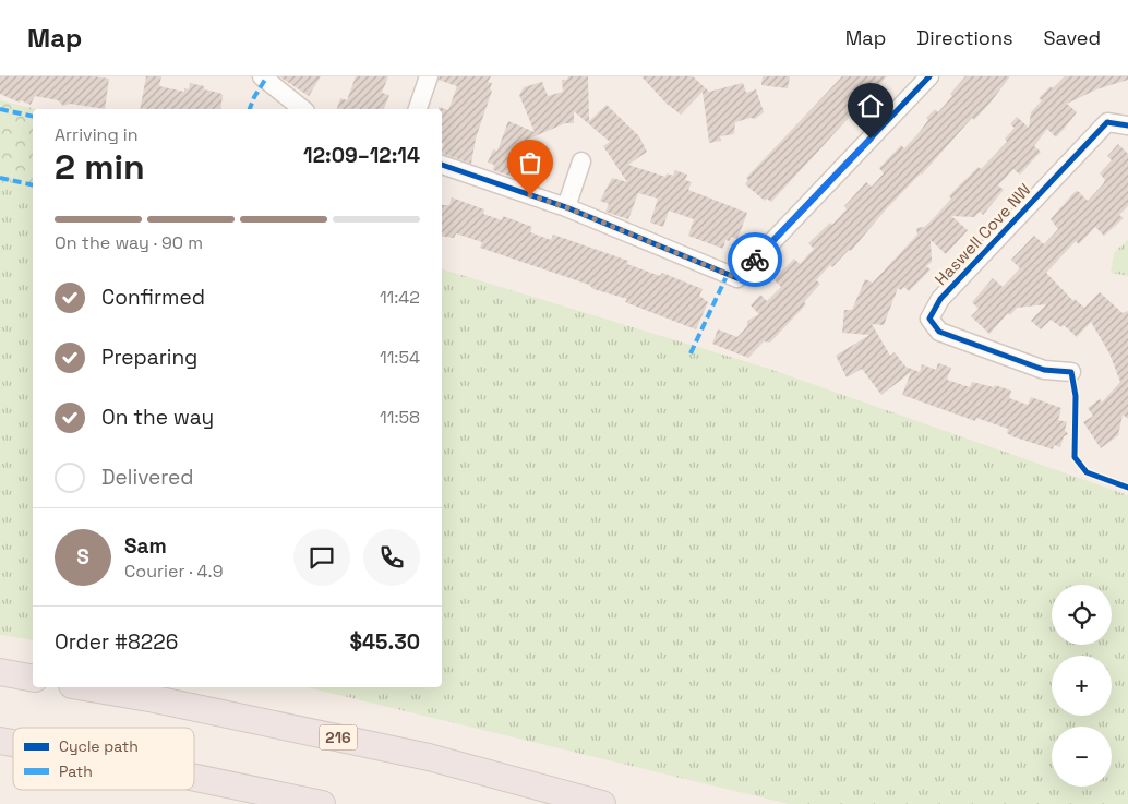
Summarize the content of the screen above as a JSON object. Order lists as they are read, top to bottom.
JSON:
{
  "streets": {
    "highway": ["216"],
    "street": ["Haswell Cove NW"]
  },
  "legend": ["Cycle path", "Path"],
  "page": {
    "header": "Map",
    "nav": ["Map", "Directions", "Saved"],
    "heading": ["2 min", "Arriving in", "12:09–12:14"],
    "panel": [
      "Sam",
      "Courier · 4.9",
      "Order #8226",
      "$45.30"
    ],
    "bar": "On the way · 90 m",
    "list": [
      ["Confirmed", "11:42"],
      ["Preparing", "11:54"],
      ["On the way", "11:58"],
      "Delivered"
    ],
    "round": "S",
    "map_buttons": ["+", "−"]
  }
}
